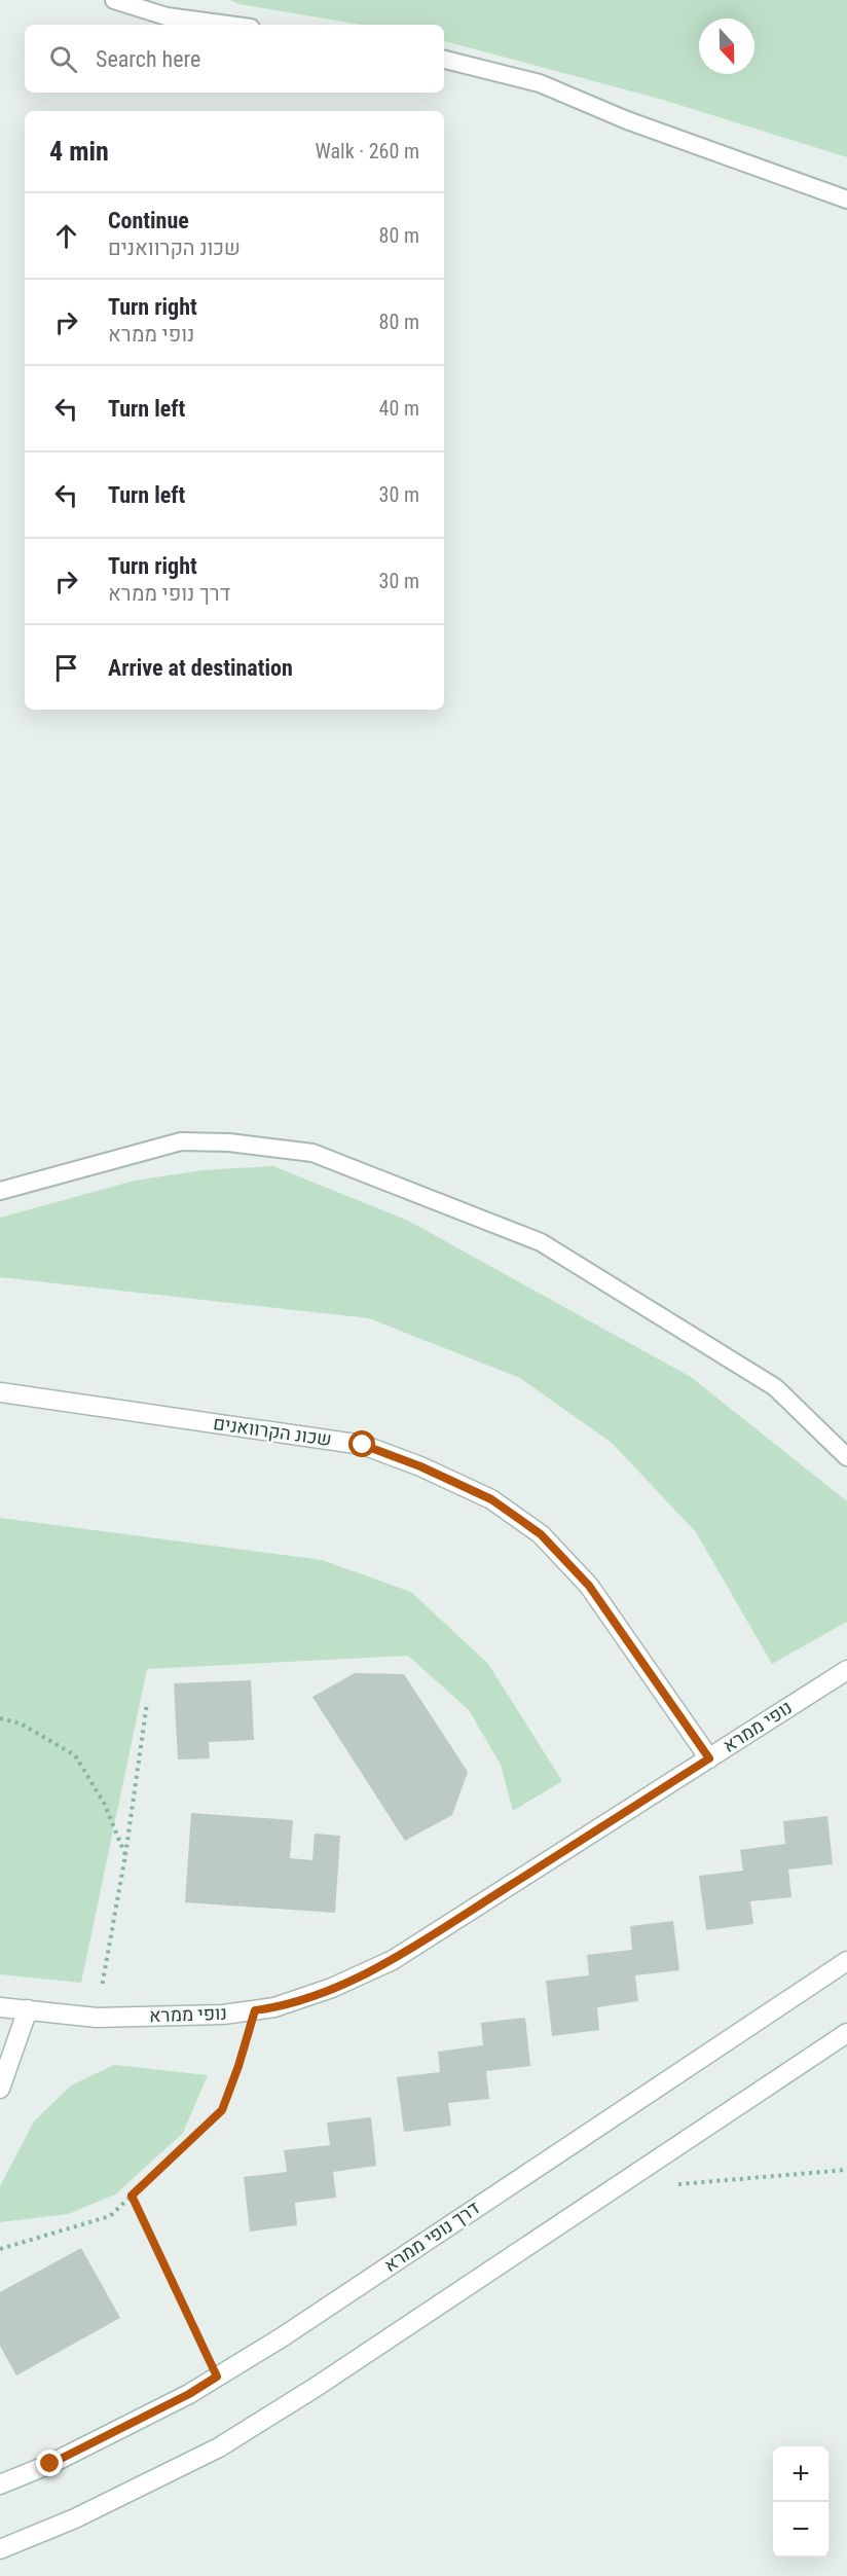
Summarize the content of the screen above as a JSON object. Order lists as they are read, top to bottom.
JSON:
{
  "streets": {
    "main road": ["שכונ הקרוואנים", "נופי ממרא", "דרך נופי ממרא"]
  },
  "crossings": [
    ["שכונ הקרוואנים", "נופי ממרא"]
  ],
  "north": "bottom",
  "page": {
    "search": "Search here",
    "heading": ["4 min", "Walk · 260 m"],
    "list": [
      ["Continue", "שכונ הקרוואנים", "80 m"],
      ["Turn right", "נופי ממרא", "80 m"],
      ["Turn left", "40 m"],
      ["Turn left", "30 m"],
      ["Turn right", "דרך נופי ממרא", "30 m"],
      "Arrive at destination"
    ],
    "map_buttons": ["+", "−"]
  }
}
